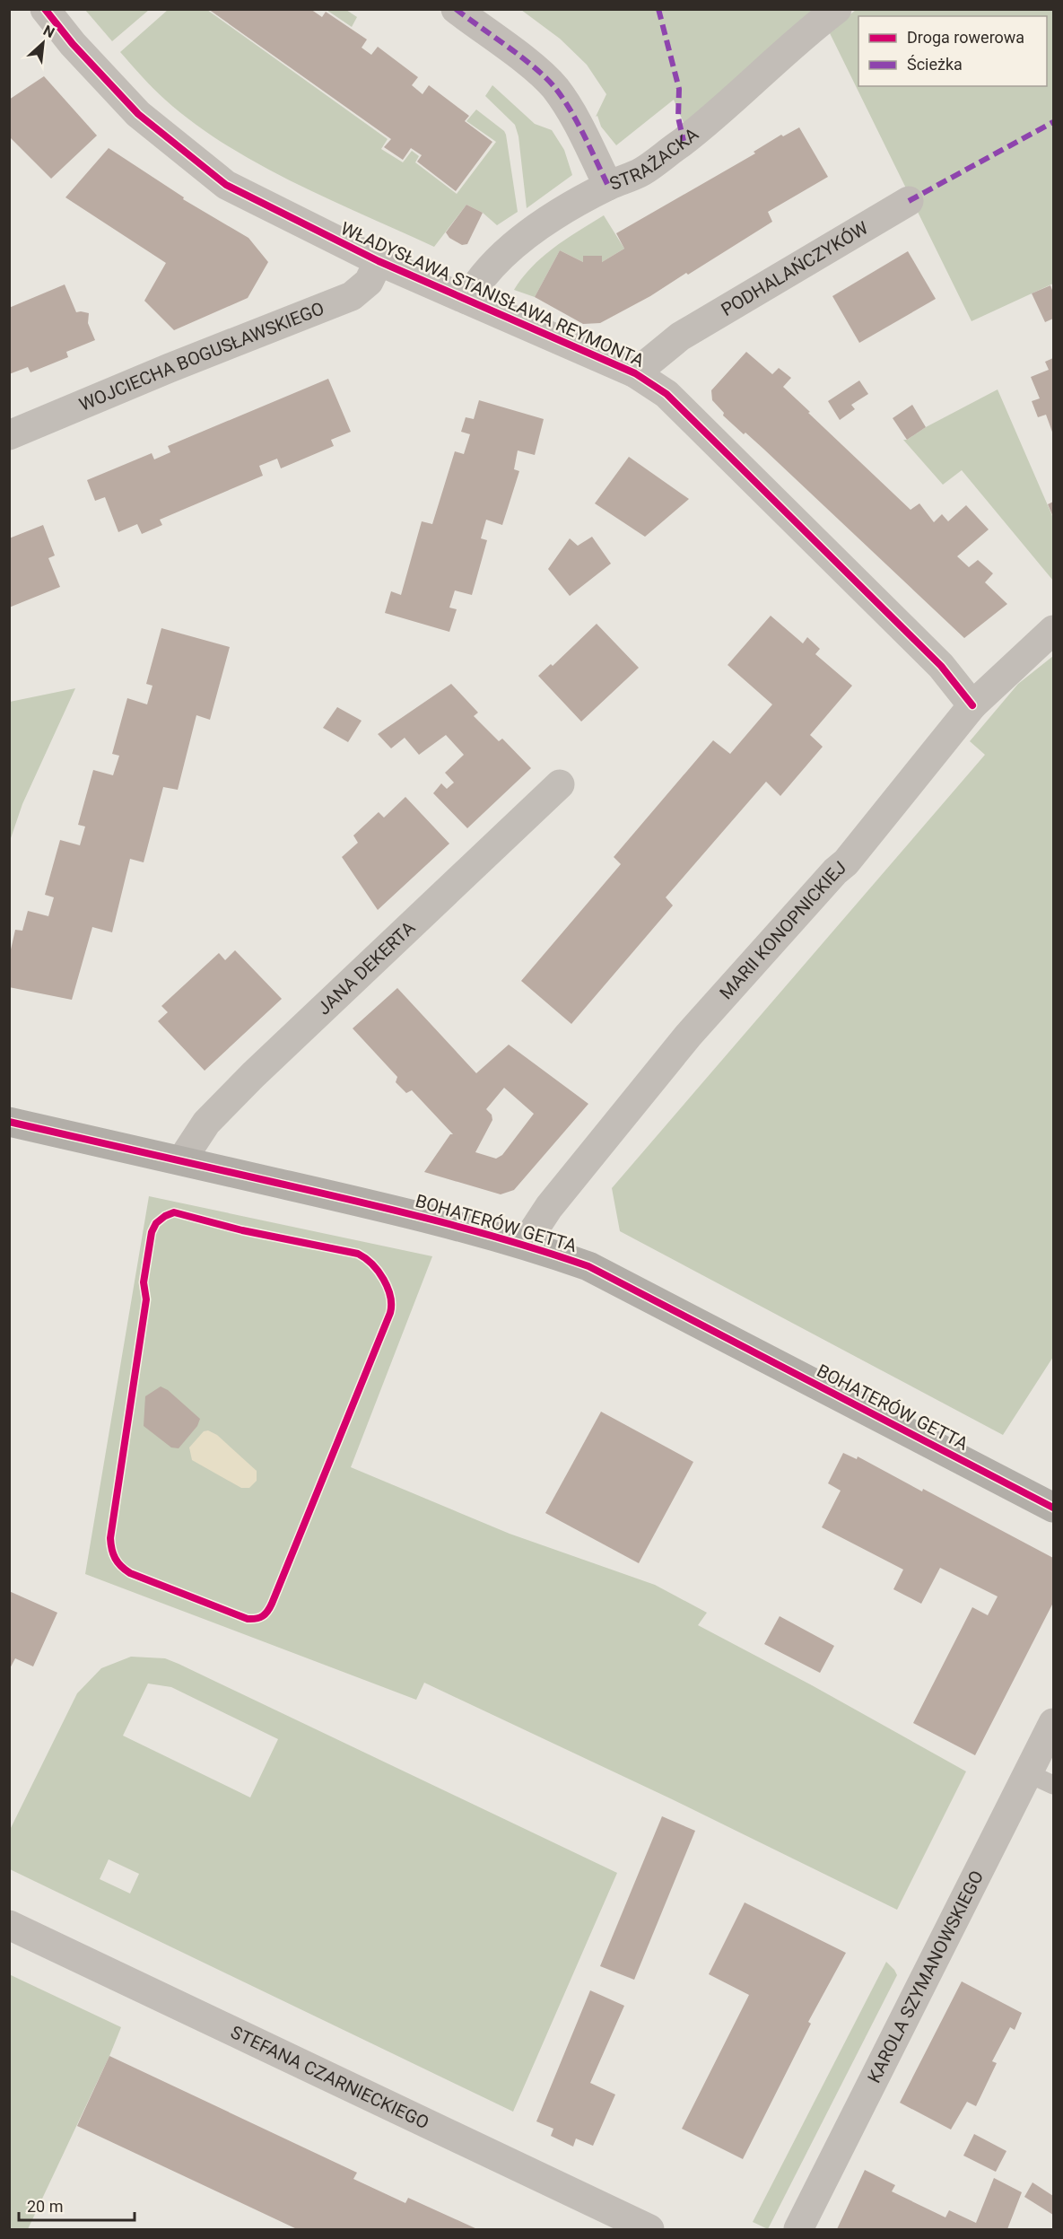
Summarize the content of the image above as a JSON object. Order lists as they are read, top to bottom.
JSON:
{
  "streets": {
    "main road": ["BOHATERÓW GETTA"],
    "street": [
      "STRAŻACKA",
      "PODHALAŃCZYKÓW",
      "WŁADYSŁAWA STANISŁAWA REYMONTA",
      "WOJCIECHA BOGUSŁAWSKIEGO",
      "MARII KONOPNICKIEJ",
      "JANA DEKERTA",
      "KAROLA SZYMANOWSKIEGO",
      "STEFANA CZARNIECKIEGO"
    ]
  },
  "crossings": [
    ["STRAŻACKA", "WŁADYSŁAWA STANISŁAWA REYMONTA"],
    ["PODHALAŃCZYKÓW", "WŁADYSŁAWA STANISŁAWA REYMONTA"],
    ["WŁADYSŁAWA STANISŁAWA REYMONTA", "WOJCIECHA BOGUSŁAWSKIEGO"],
    ["WŁADYSŁAWA STANISŁAWA REYMONTA", "MARII KONOPNICKIEJ"],
    ["MARII KONOPNICKIEJ", "BOHATERÓW GETTA"],
    ["JANA DEKERTA", "BOHATERÓW GETTA"]
  ],
  "legend": ["Droga rowerowa", "Ścieżka"],
  "scale_bar": "20 m",
  "north": "top right"
}
